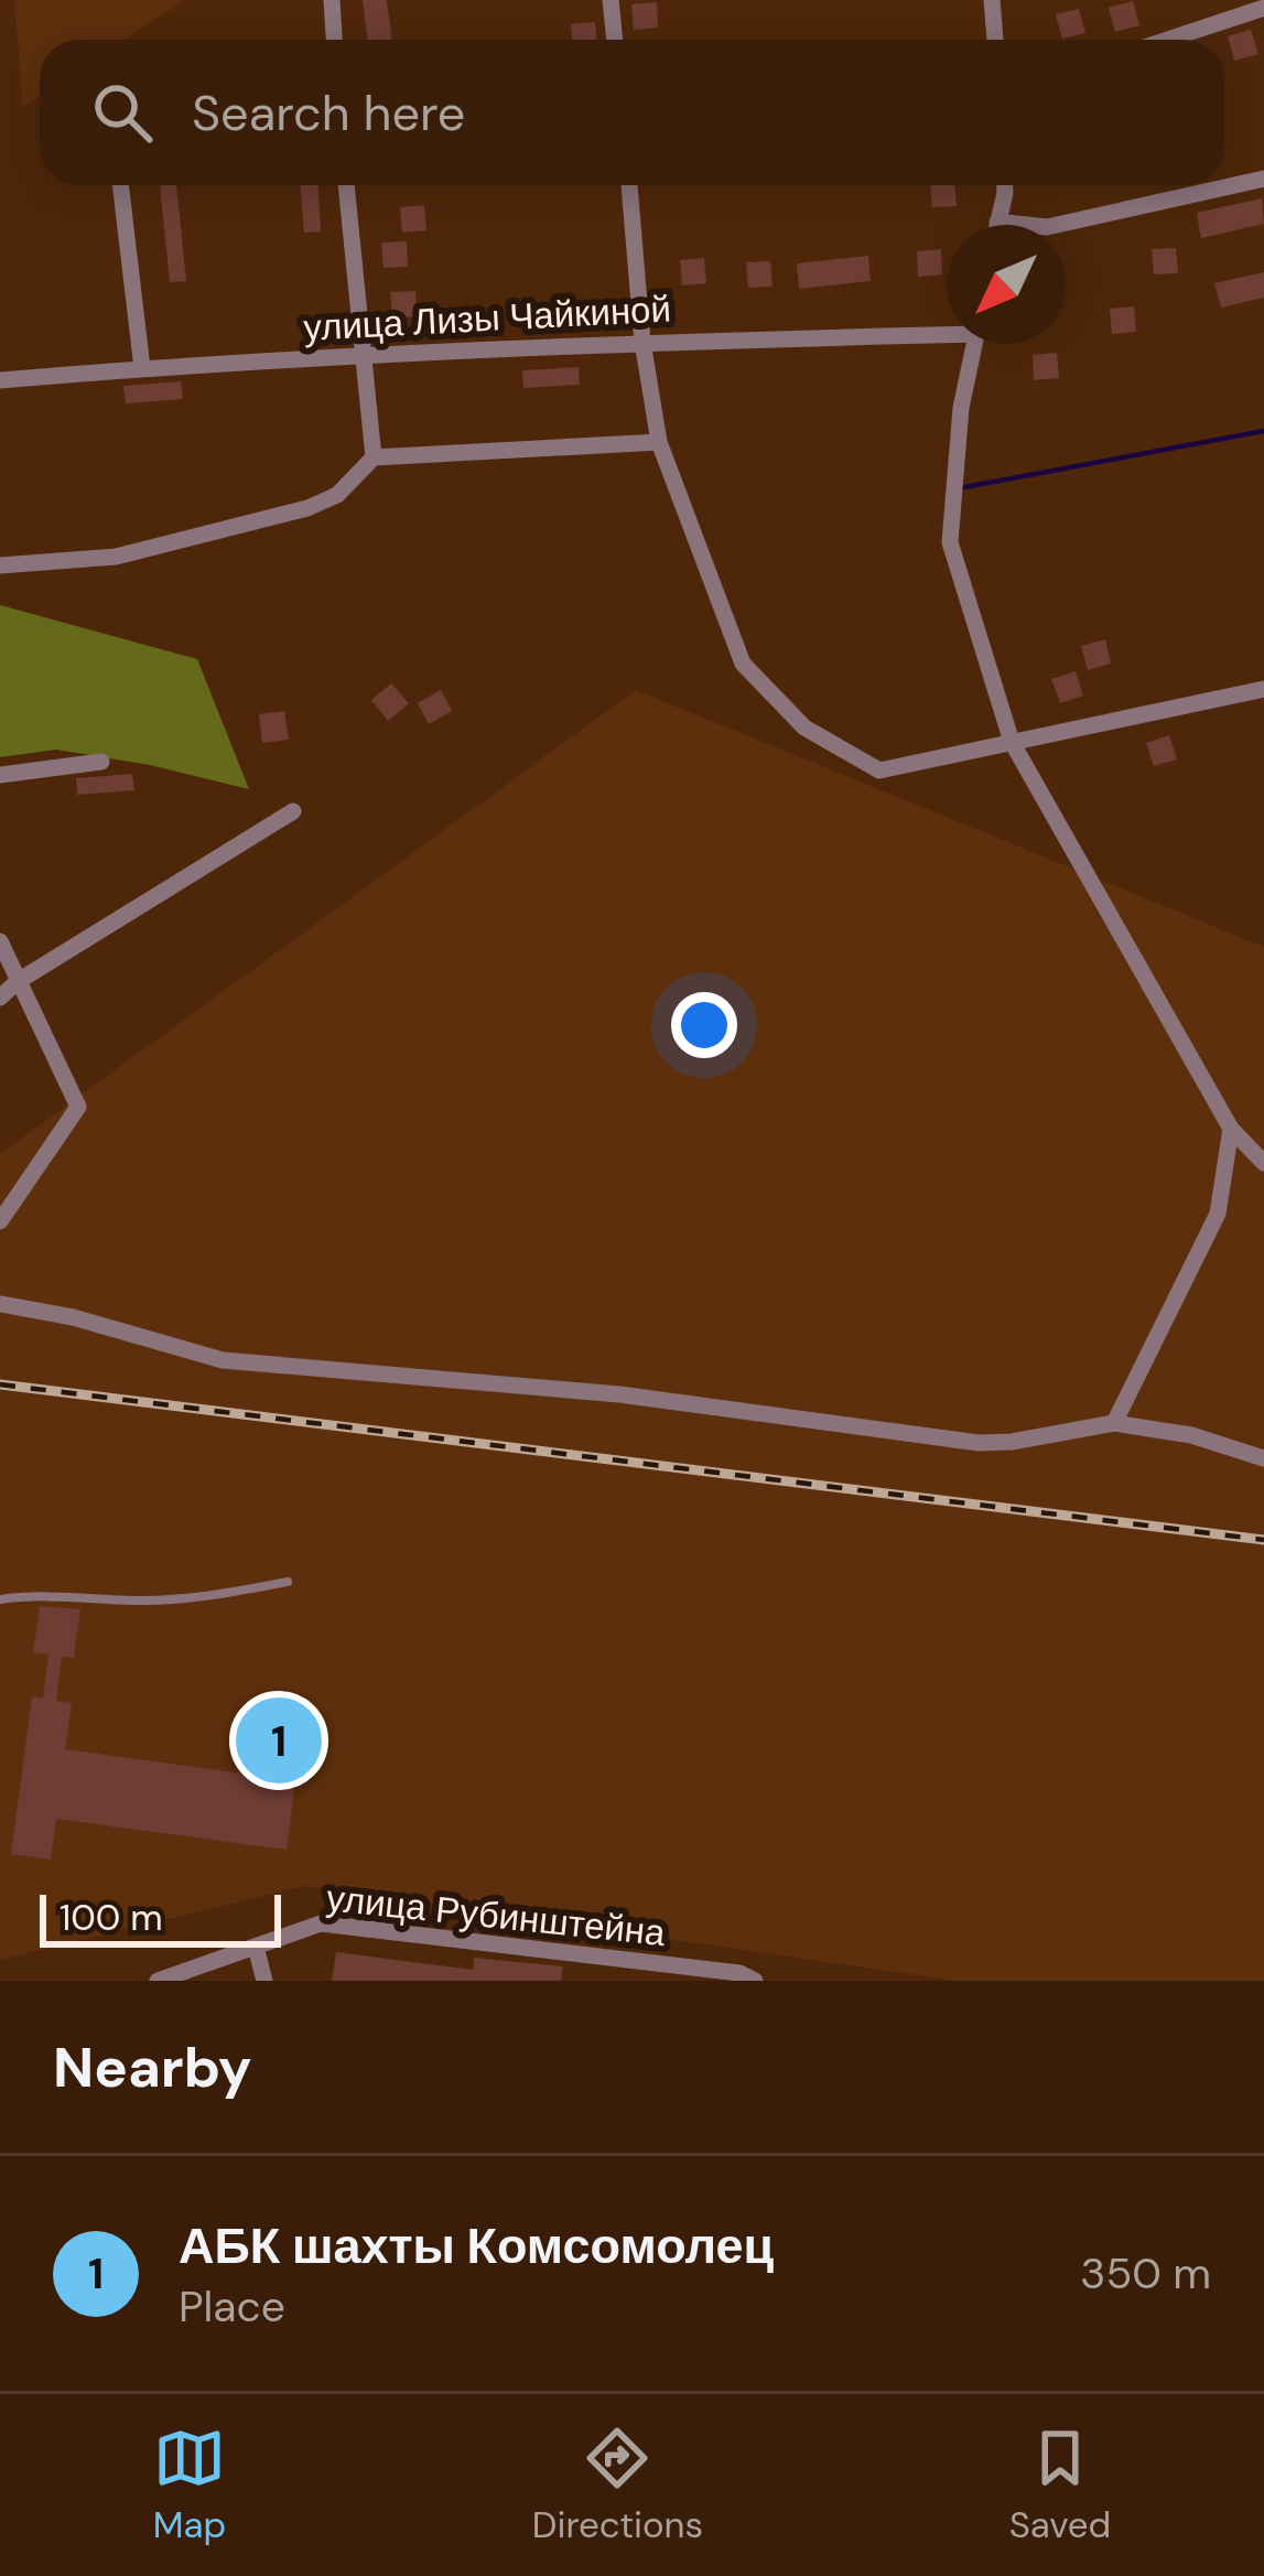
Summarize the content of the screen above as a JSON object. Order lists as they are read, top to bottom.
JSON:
{
  "streets": {
    "street": ["улица Лизы Чайкиной", "улица Рубинштейна"]
  },
  "scale_bar": "100 m",
  "north": "bottom left",
  "page": {
    "search": "Search here",
    "pins": "1",
    "scale": "100 m",
    "heading": "Nearby",
    "list": [
      {
        "mark": "1",
        "name": "АБК шахты Комсомолец",
        "note": "Place",
        "value": "350 m"
      }
    ],
    "nav": ["Map", "Directions", "Saved"]
  }
}
